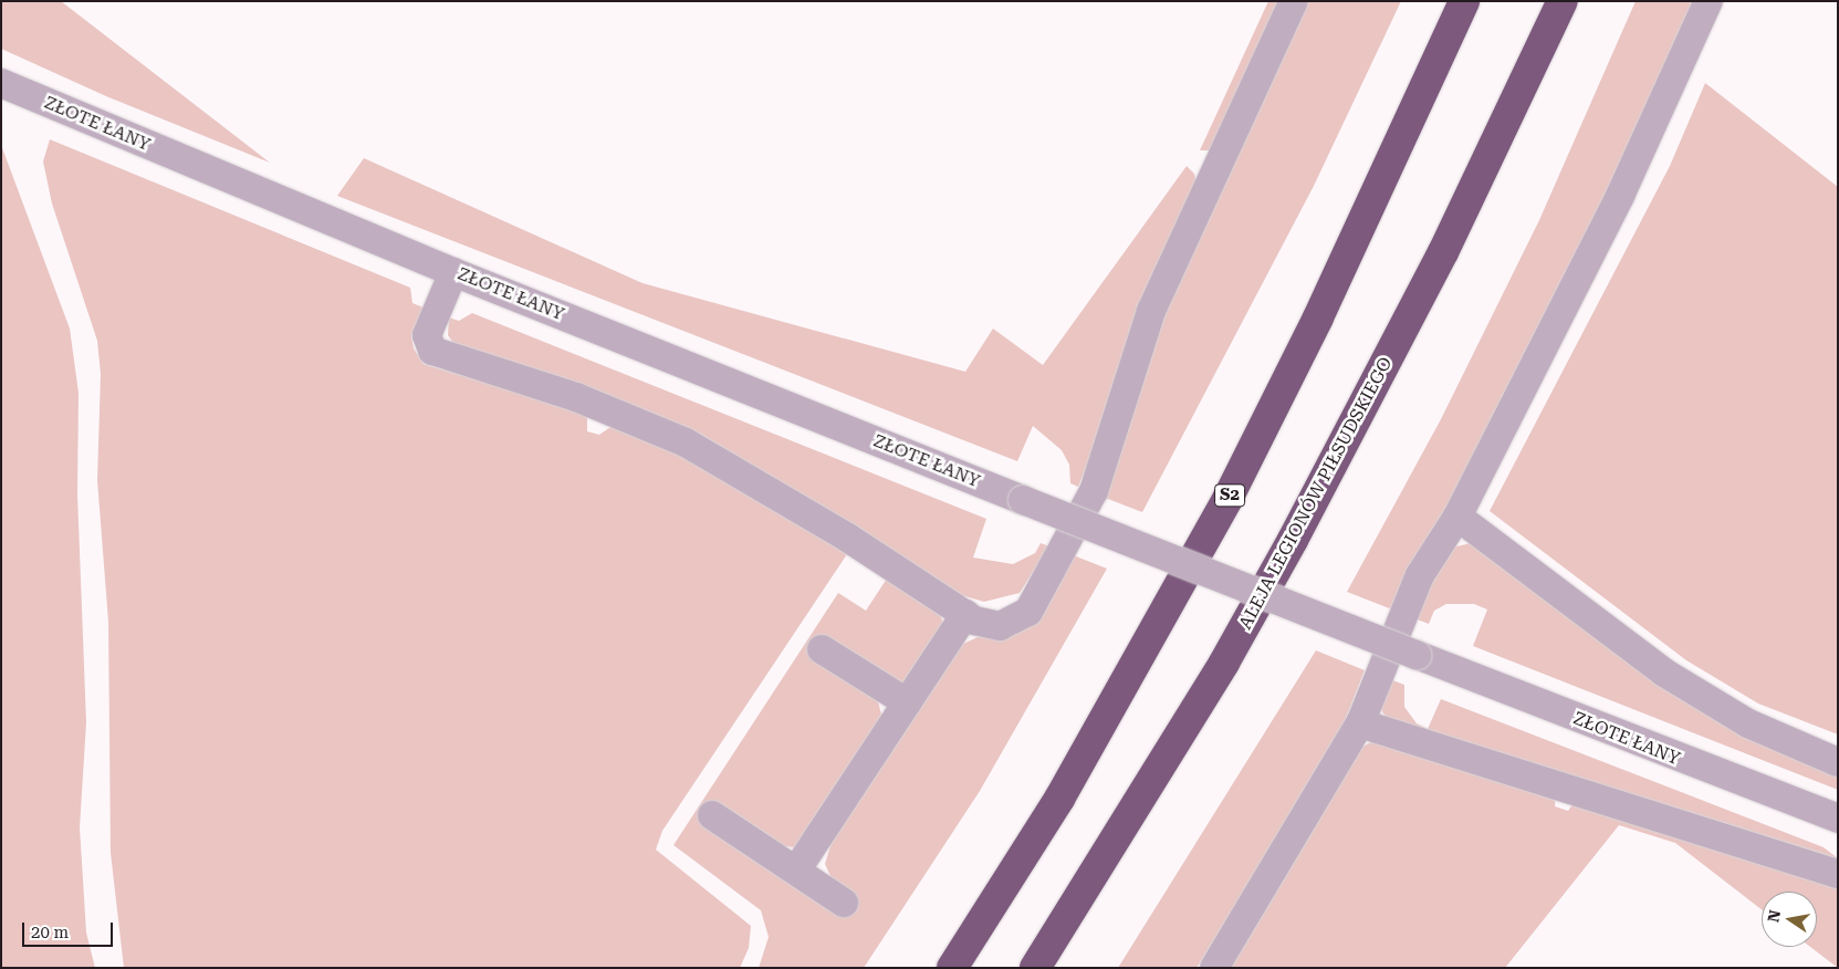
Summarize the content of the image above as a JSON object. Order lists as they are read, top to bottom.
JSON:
{
  "streets": {
    "highway": ["ALEJA LEGIONÓW PIŁSUDSKIEGO", "S2"],
    "street": ["ZŁOTE ŁANY"]
  },
  "scale_bar": "20 m",
  "north": "left"
}
